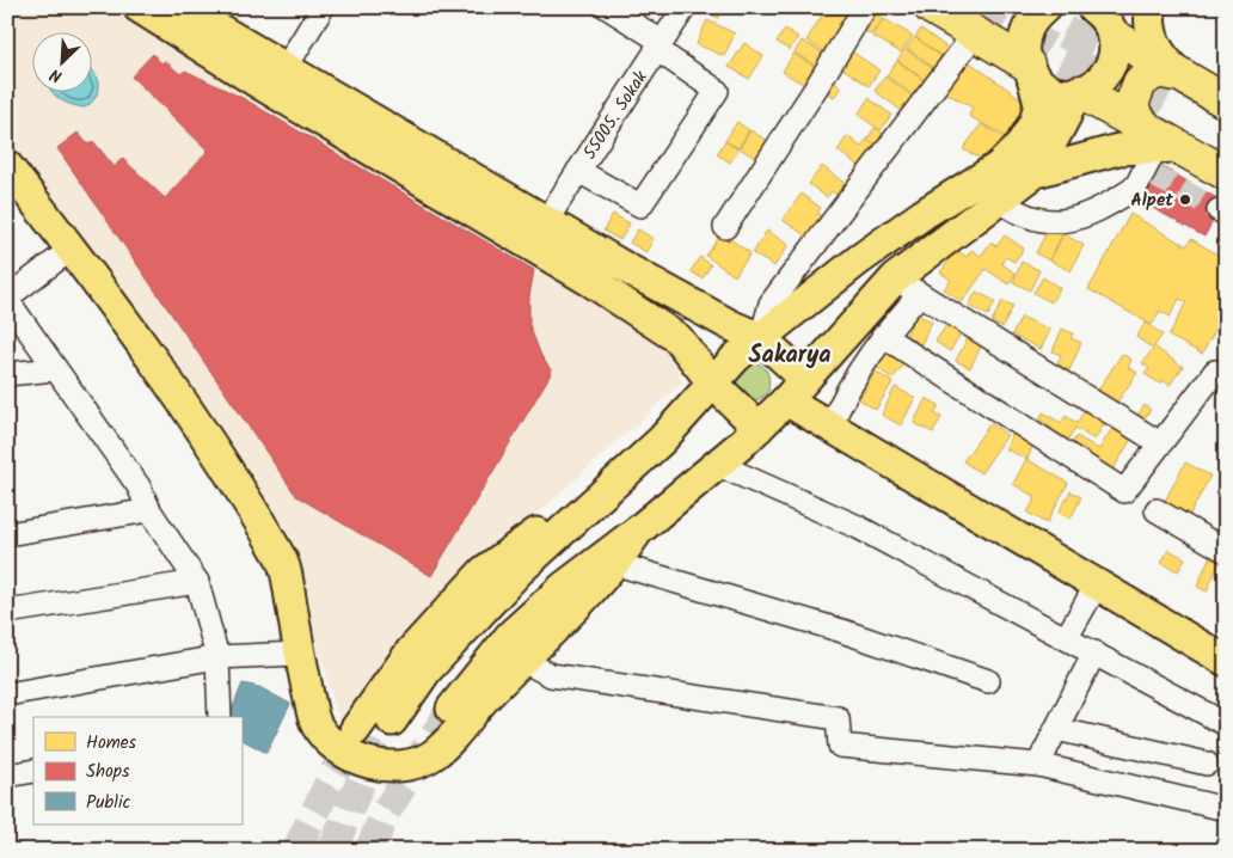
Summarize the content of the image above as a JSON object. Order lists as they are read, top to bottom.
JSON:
{
  "streets": {
    "street": ["55005. Sokak"]
  },
  "districts": ["Sakarya"],
  "places": ["Alpet"],
  "legend": ["Homes", "Shops", "Public"],
  "north": "bottom left"
}
